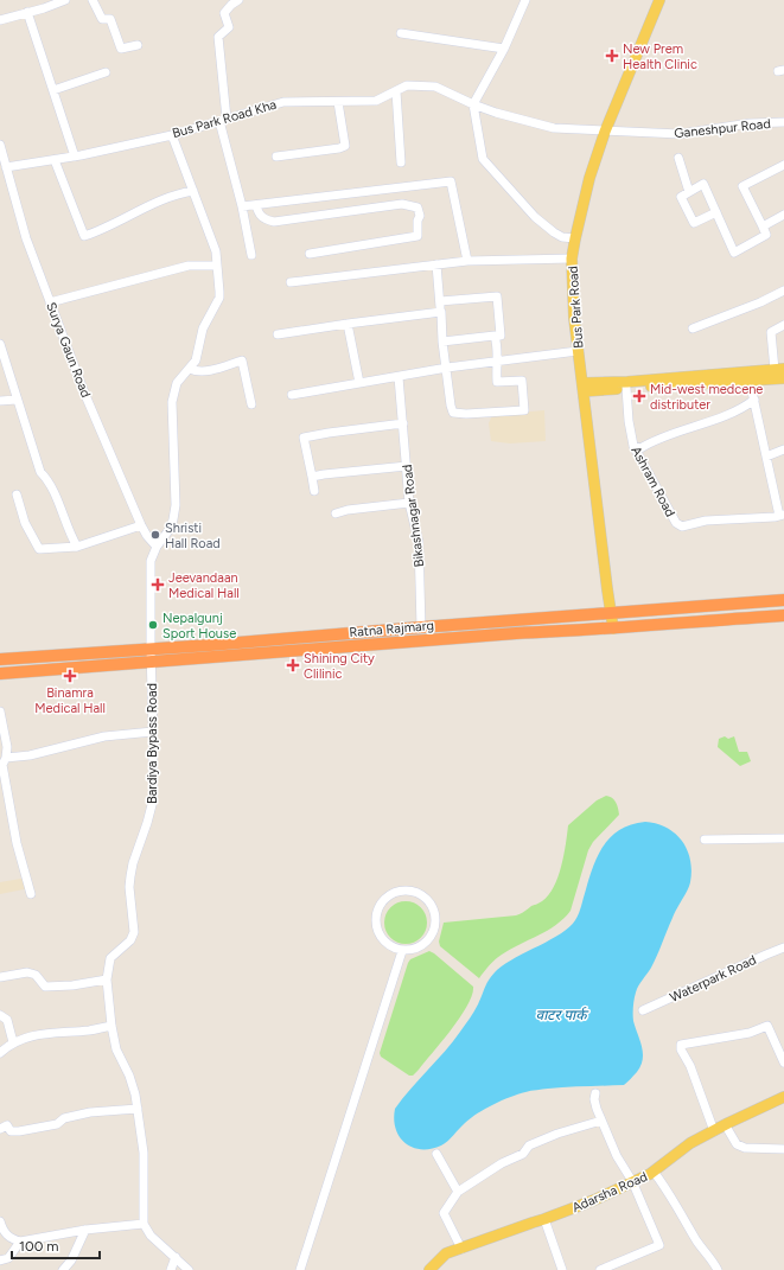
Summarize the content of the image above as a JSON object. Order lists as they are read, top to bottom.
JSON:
{
  "streets": {
    "highway": ["Ratna Rajmarg"],
    "main road": ["Bus Park Road", "Adarsha Road"],
    "street": [
      "Bus Park Road Kha",
      "Ganeshpur Road",
      "Surya Gaun Road",
      "Ashram Road",
      "Bikashnagar Road",
      "Bardiya Bypass Road",
      "Waterpark Road"
    ]
  },
  "crossings": [
    ["Bus Park Road Kha", "Ganeshpur Road"],
    ["Bus Park Road Kha", "Bus Park Road"],
    ["Bus Park Road Kha", "Surya Gaun Road"],
    ["Bus Park Road Kha", "Bardiya Bypass Road"],
    ["Ganeshpur Road", "Bus Park Road"],
    ["Bus Park Road", "Ratna Rajmarg"],
    ["Surya Gaun Road", "Bardiya Bypass Road"],
    ["Bikashnagar Road", "Ratna Rajmarg"],
    ["Ratna Rajmarg", "Bardiya Bypass Road"]
  ],
  "water": ["वाटर पार्क"],
  "places": {
    "health": [
      "New Prem Health Clinic",
      "Mid-west medcene distributer",
      "Jeevandaan Medical Hall",
      "Shining City Clilinic",
      "Binamra Medical Hall"
    ],
    "other": ["Shristi Hall Road", "Nepalgunj Sport House"]
  },
  "scale_bar": "100 m"
}
